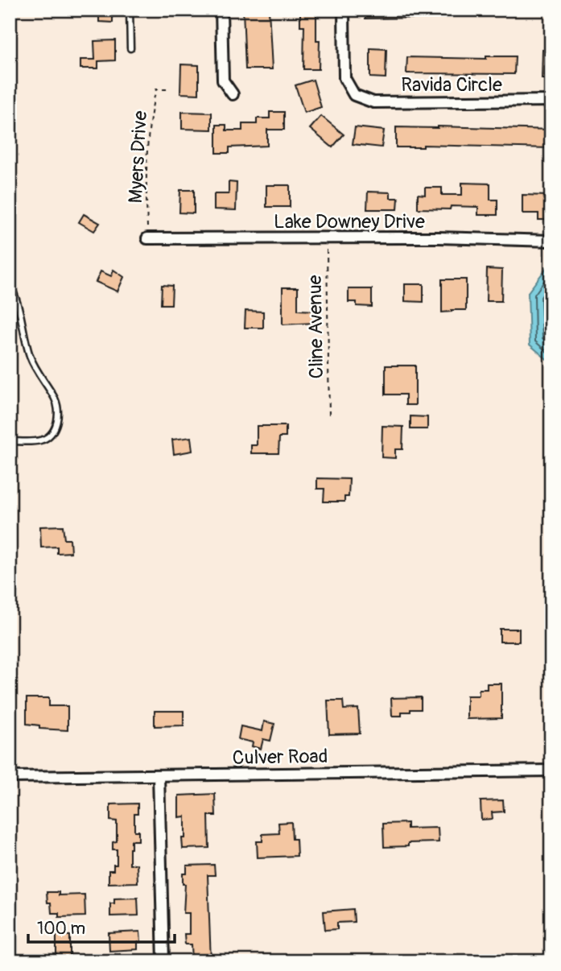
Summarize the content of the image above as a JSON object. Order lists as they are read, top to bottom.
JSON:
{
  "streets": {
    "street": ["Ravida Circle", "Lake Downey Drive", "Culver Road"],
    "path": ["Myers Drive", "Cline Avenue"]
  },
  "crossings": [
    ["Myers Drive", "Lake Downey Drive"],
    ["Lake Downey Drive", "Cline Avenue"]
  ],
  "scale_bar": "100 m"
}
